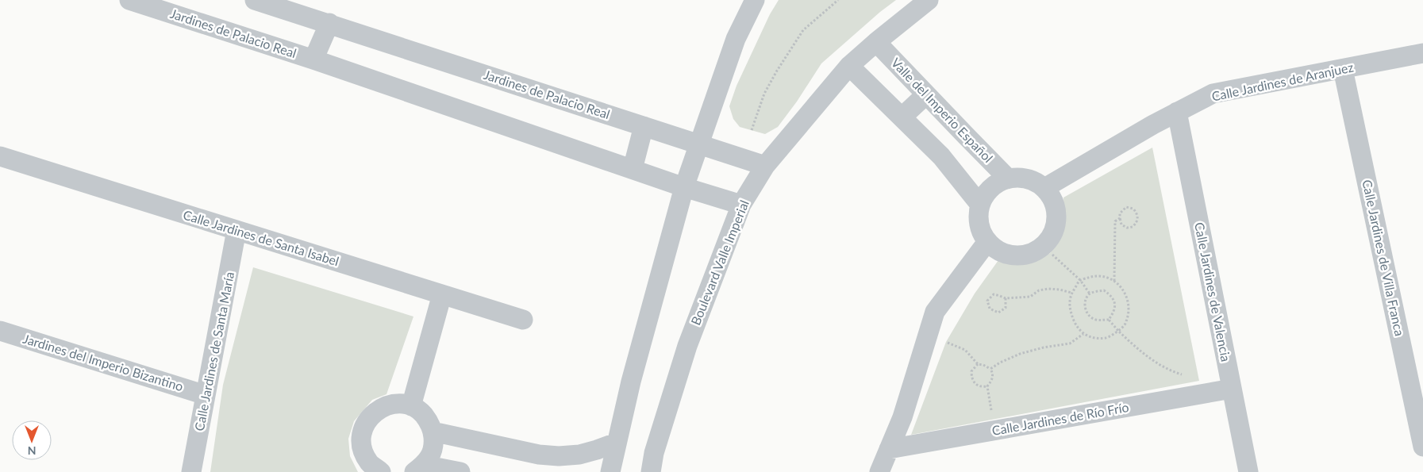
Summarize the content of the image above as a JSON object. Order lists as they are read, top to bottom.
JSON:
{
  "streets": {
    "street": [
      "Jardines de Palacio Real",
      "Calle Jardines de Aranjuez",
      "Valle del Imperio Español",
      "Calle Jardines de Santa Isabel",
      "Calle Jardines de Villa Franca",
      "Boulevard Valle Imperial",
      "Calle Jardines de Valencia",
      "Calle Jardines de Santa María",
      "Jardines del Imperio Bizantino",
      "Calle Jardines de Río Frío"
    ]
  },
  "crossings": [
    ["Jardines de Palacio Real", "Boulevard Valle Imperial"],
    ["Calle Jardines de Aranjuez", "Valle del Imperio Español"],
    ["Calle Jardines de Aranjuez", "Calle Jardines de Villa Franca"],
    ["Calle Jardines de Aranjuez", "Calle Jardines de Valencia"],
    ["Valle del Imperio Español", "Boulevard Valle Imperial"],
    ["Calle Jardines de Santa Isabel", "Calle Jardines de Santa María"],
    ["Calle Jardines de Valencia", "Calle Jardines de Río Frío"],
    ["Calle Jardines de Santa María", "Jardines del Imperio Bizantino"]
  ],
  "north": "bottom"
}
